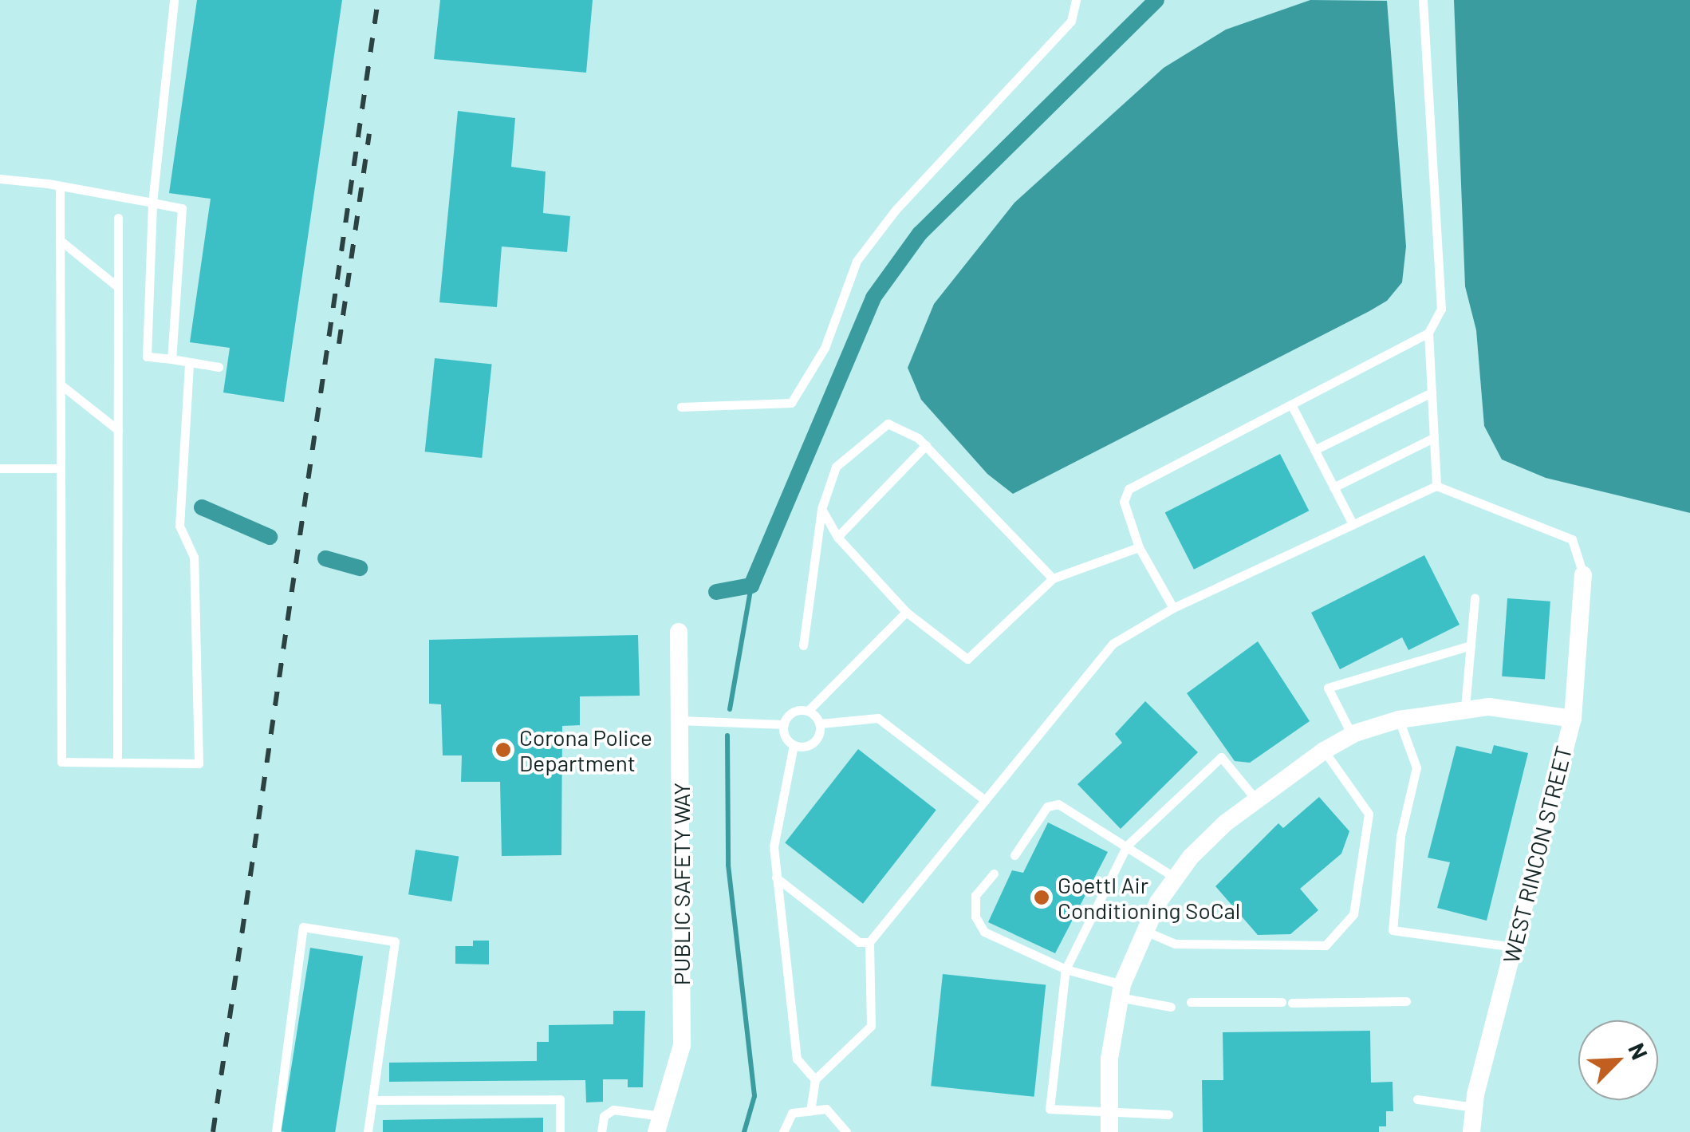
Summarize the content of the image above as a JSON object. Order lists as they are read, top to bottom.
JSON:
{
  "streets": {
    "street": ["WEST RINCON STREET", "PUBLIC SAFETY WAY"]
  },
  "places": ["Corona Police Department", "Goettl Air Conditioning SoCal"],
  "north": "top right"
}
